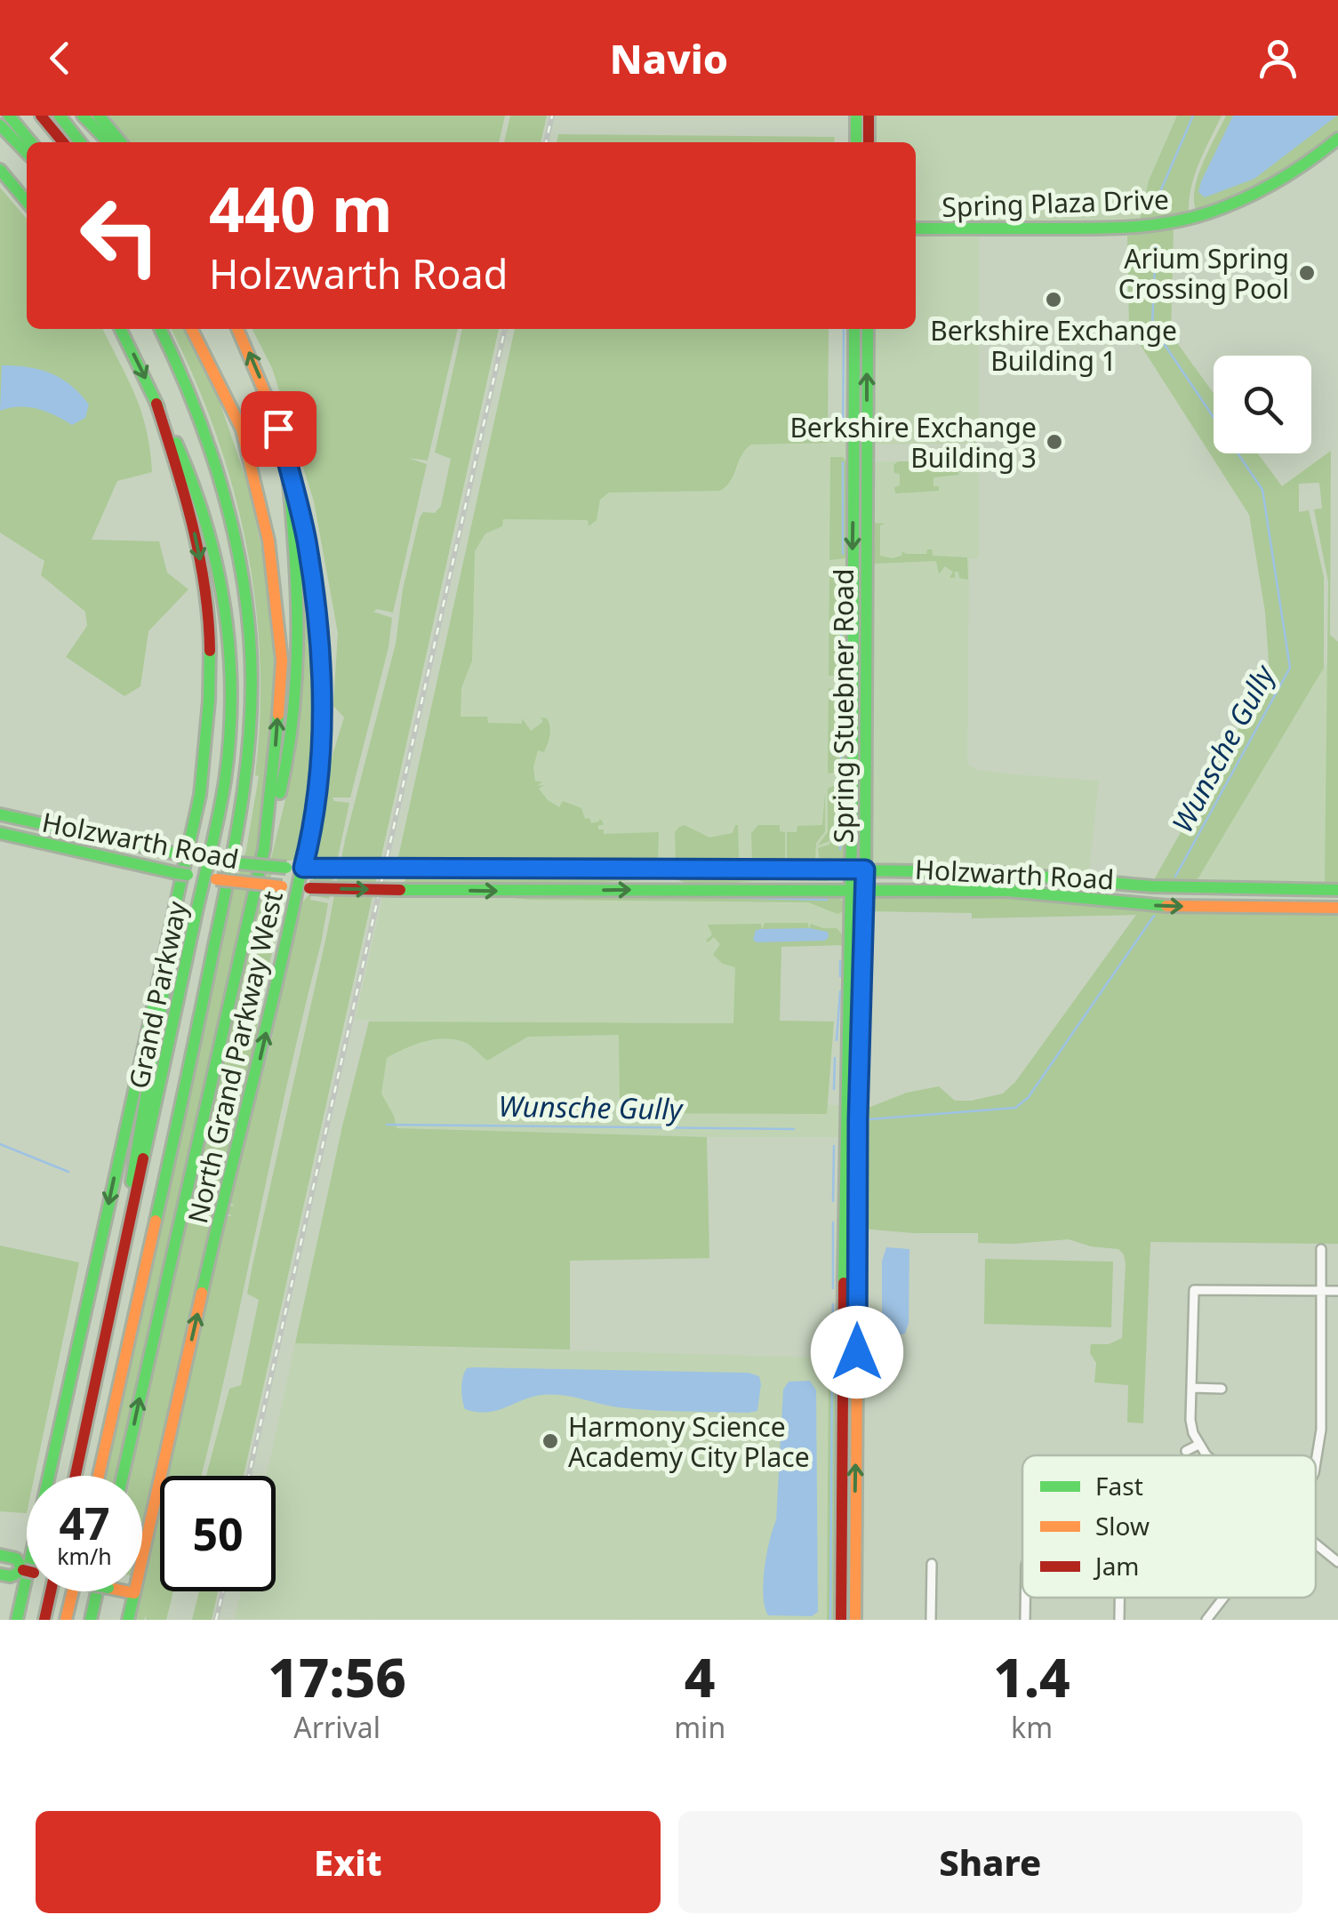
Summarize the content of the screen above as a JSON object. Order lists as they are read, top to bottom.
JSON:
{
  "streets": {
    "main road": [
      "Spring Plaza Drive",
      "Spring Stuebner Road",
      "Holzwarth Road",
      "Grand Parkway",
      "North Grand Parkway West"
    ]
  },
  "crossings": [
    ["Spring Stuebner Road", "Holzwarth Road"],
    ["Holzwarth Road", "Grand Parkway"],
    ["Holzwarth Road", "North Grand Parkway West"]
  ],
  "water": ["Wunsche Gully"],
  "places": [
    "Arium Spring Crossing Pool",
    "Berkshire Exchange Building 1",
    "Berkshire Exchange Building 3",
    "Harmony Science Academy City Place"
  ],
  "legend": ["Fast", "Slow", "Jam"],
  "page": {
    "header": "Navio",
    "turn": ["440 m", "Holzwarth Road"],
    "speed": "47 km/h",
    "limit": "50",
    "eta": [
      "17:56",
      "Arrival",
      "4",
      "min",
      "1.4",
      "km"
    ],
    "buttons": ["Exit", "Share"]
  }
}
